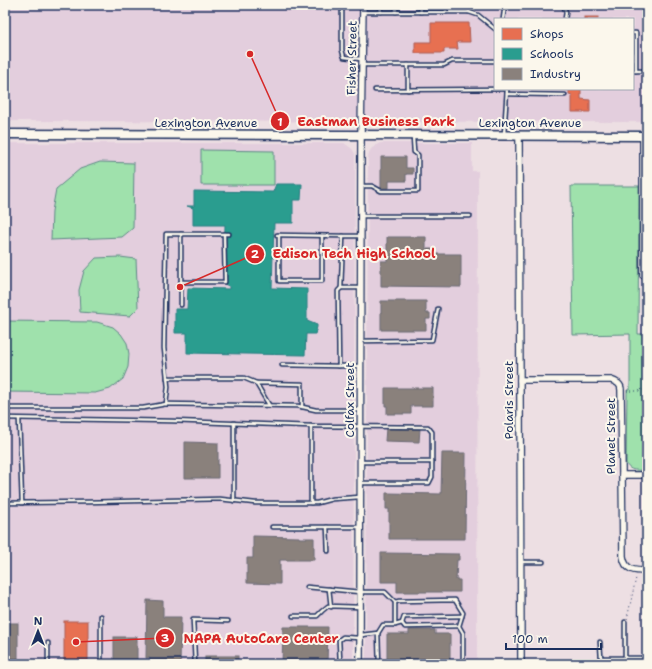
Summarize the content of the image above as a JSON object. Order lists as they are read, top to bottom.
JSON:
{
  "streets": {
    "main road": ["Lexington Avenue"],
    "street": [
      "Fisher Street",
      "Colfax Street",
      "Polaris Street",
      "Planet Street"
    ]
  },
  "crossings": [
    ["Fisher Street", "Lexington Avenue"],
    ["Fisher Street", "Colfax Street"],
    ["Lexington Avenue", "Colfax Street"],
    ["Lexington Avenue", "Polaris Street"],
    ["Polaris Street", "Planet Street"]
  ],
  "places": ["Eastman Business Park", "Edison Tech High School", "NAPA AutoCare Center"],
  "legend": ["Shops", "Schools", "Industry"],
  "scale_bar": "100 m",
  "north": "top"
}
